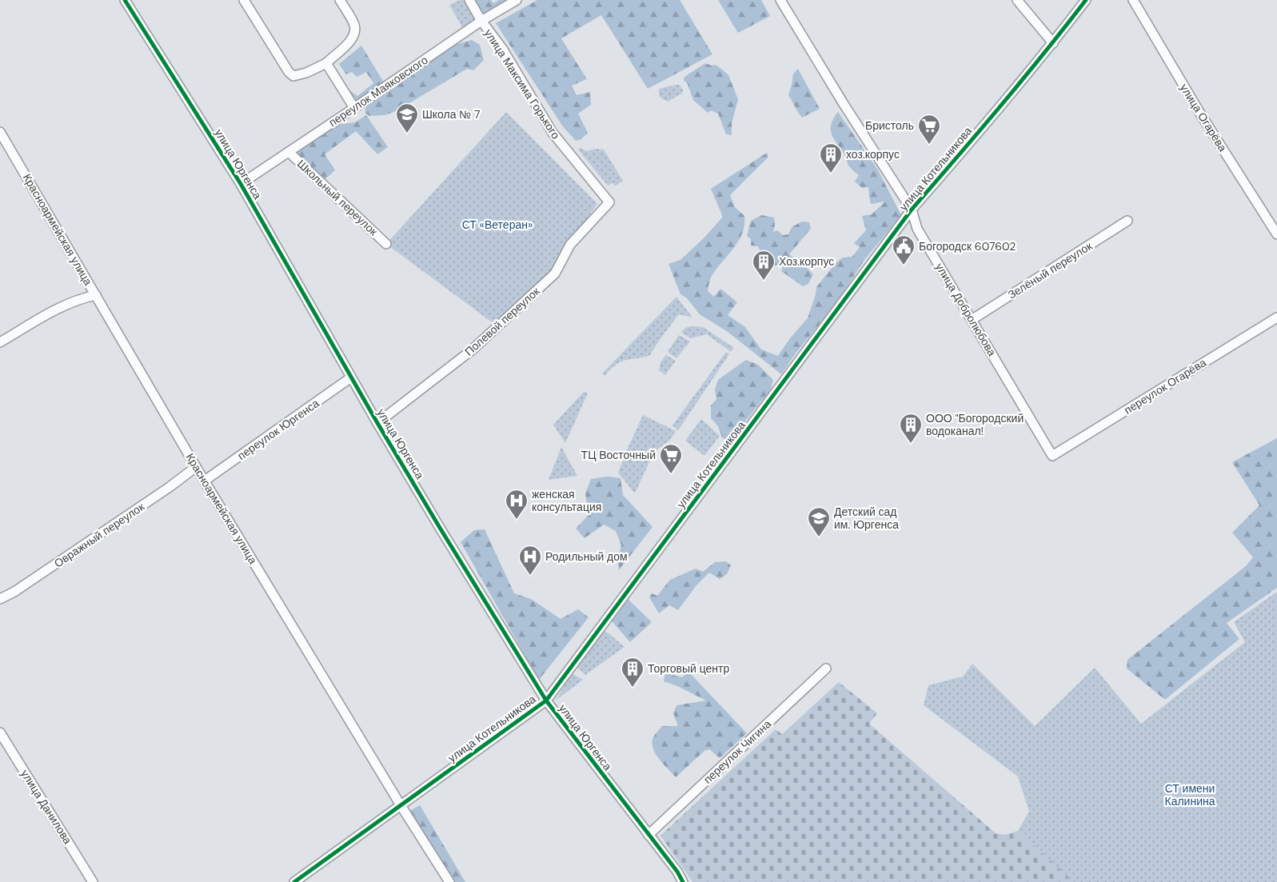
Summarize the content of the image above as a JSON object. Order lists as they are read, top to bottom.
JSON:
{
  "streets": {
    "street": [
      "улица Максима Горького",
      "переулок Маяковского",
      "улица Огарёва",
      "улица Юргенса",
      "улица Котельникова",
      "Школьный переулок",
      "Красноармейская улица",
      "Зелёный переулок",
      "улица Добролюбова",
      "Полевой переулок",
      "переулок Огарёва",
      "переулок Юргенса",
      "Овражный переулок",
      "переулок Чигина",
      "улица Данилова"
    ]
  },
  "crossings": [
    ["улица Максима Горького", "переулок Маяковского"],
    ["улица Максима Горького", "Полевой переулок"],
    ["переулок Маяковского", "улица Юргенса"],
    ["переулок Маяковского", "Школьный переулок"],
    ["улица Юргенса", "улица Котельникова"],
    ["улица Юргенса", "Полевой переулок"],
    ["улица Юргенса", "переулок Юргенса"],
    ["улица Юргенса", "переулок Чигина"],
    ["улица Котельникова", "Красноармейская улица"],
    ["улица Котельникова", "улица Добролюбова"],
    ["Красноармейская улица", "переулок Юргенса"],
    ["Красноармейская улица", "Овражный переулок"],
    ["Зелёный переулок", "улица Добролюбова"],
    ["улица Добролюбова", "переулок Огарёва"]
  ],
  "parks": ["СТ «Ветеран»", "СТ имени Калинина"],
  "places": {
    "school or university": ["Школа № 7", "Детский сад им. Юргенса"],
    "supermarket": ["Бристоль", "ТЦ Восточный"],
    "building": [
      "хоз.корпус",
      "Хоз.корпус",
      "ООО \"Богородский водоканал!",
      "Торговый центр"
    ],
    "public building": ["Богородск 607602"],
    "hospital": ["женская консультация", "Родильный дом"]
  }
}
